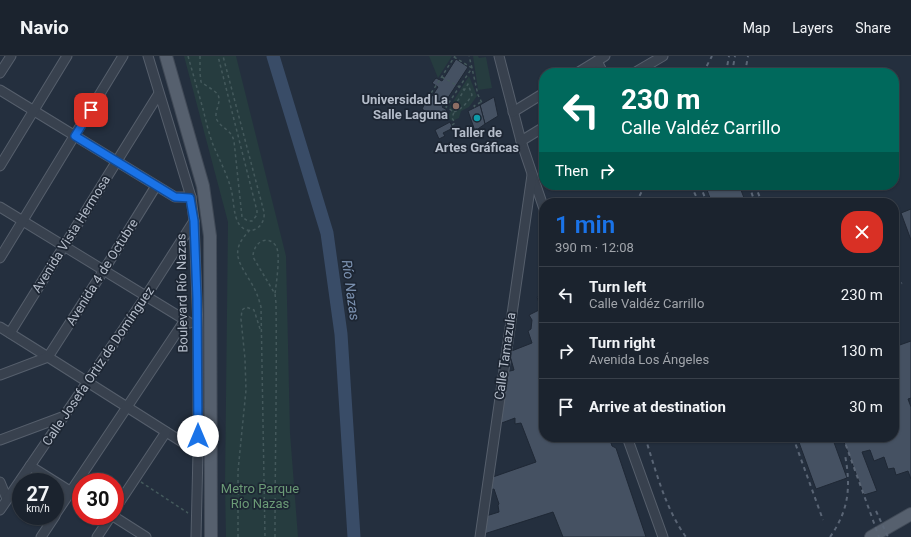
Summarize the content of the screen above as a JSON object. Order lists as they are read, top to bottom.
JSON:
{
  "streets": {
    "street": [
      "Avenida Vista Hermosa",
      "Avenida 4 de Octubre",
      "Boulevard Río Nazas",
      "Calle Tamazula",
      "Calle Josefa Ortiz de Domínguez"
    ]
  },
  "crossings": [
    ["Avenida Vista Hermosa", "Boulevard Río Nazas"],
    ["Boulevard Río Nazas", "Calle Josefa Ortiz de Domínguez"]
  ],
  "water": ["Río Nazas"],
  "parks": ["Metro Parque Río Nazas"],
  "places": ["Universidad La Salle Laguna", "Taller de Artes Gráficas"],
  "page": {
    "header": "Navio",
    "nav": ["Map", "Layers", "Share"],
    "turn": ["230 m", "Calle Valdéz Carrillo"],
    "then": "Then",
    "heading": ["1 min", "390 m · 12:08"],
    "list": [
      {
        "name": "Turn left",
        "note": "Calle Valdéz Carrillo",
        "value": "230 m"
      },
      {
        "name": "Turn right",
        "note": "Avenida Los Ángeles",
        "value": "130 m"
      },
      {
        "name": "Arrive at destination",
        "value": "30 m"
      }
    ],
    "speed": "27 km/h",
    "limit": "30"
  }
}
